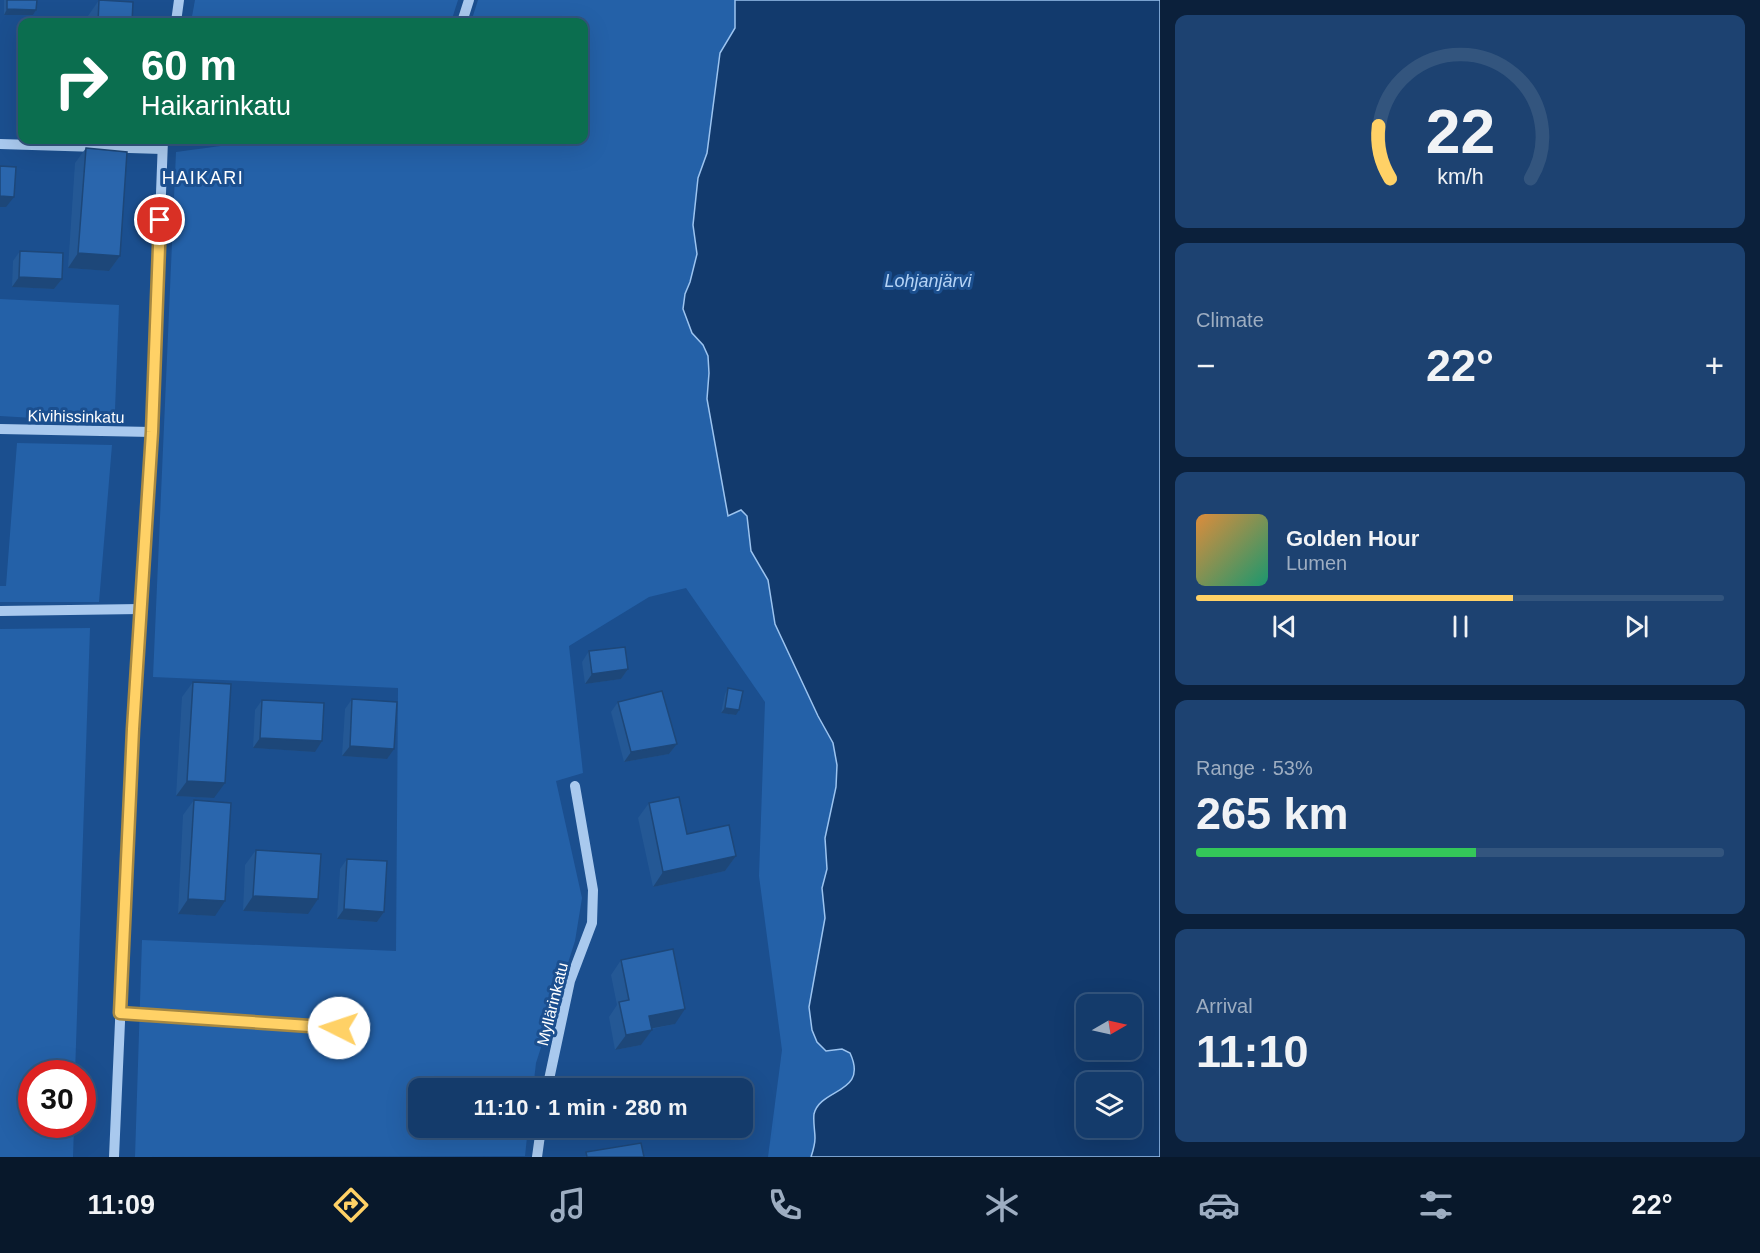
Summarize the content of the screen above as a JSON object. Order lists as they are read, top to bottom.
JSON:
{
  "streets": {
    "street": ["Kivihissinkatu", "Myllärinkatu"]
  },
  "districts": ["HAIKARI"],
  "water": ["Lohjanjärvi"],
  "north": "right",
  "page": {
    "turn": ["60 m", "Haikarinkatu"],
    "tile": [
      "Climate",
      ["Range · 53%", "265 km"],
      ["Arrival", "11:10"]
    ],
    "heat": ["−", "22°", "+"],
    "song": ["Golden Hour", "Lumen"],
    "limit": "30",
    "trip": "11:10 · 1 min · 280 m",
    "tabs": ["11:09", "22°"],
    "gauge": ["22", "km/h"]
  }
}
